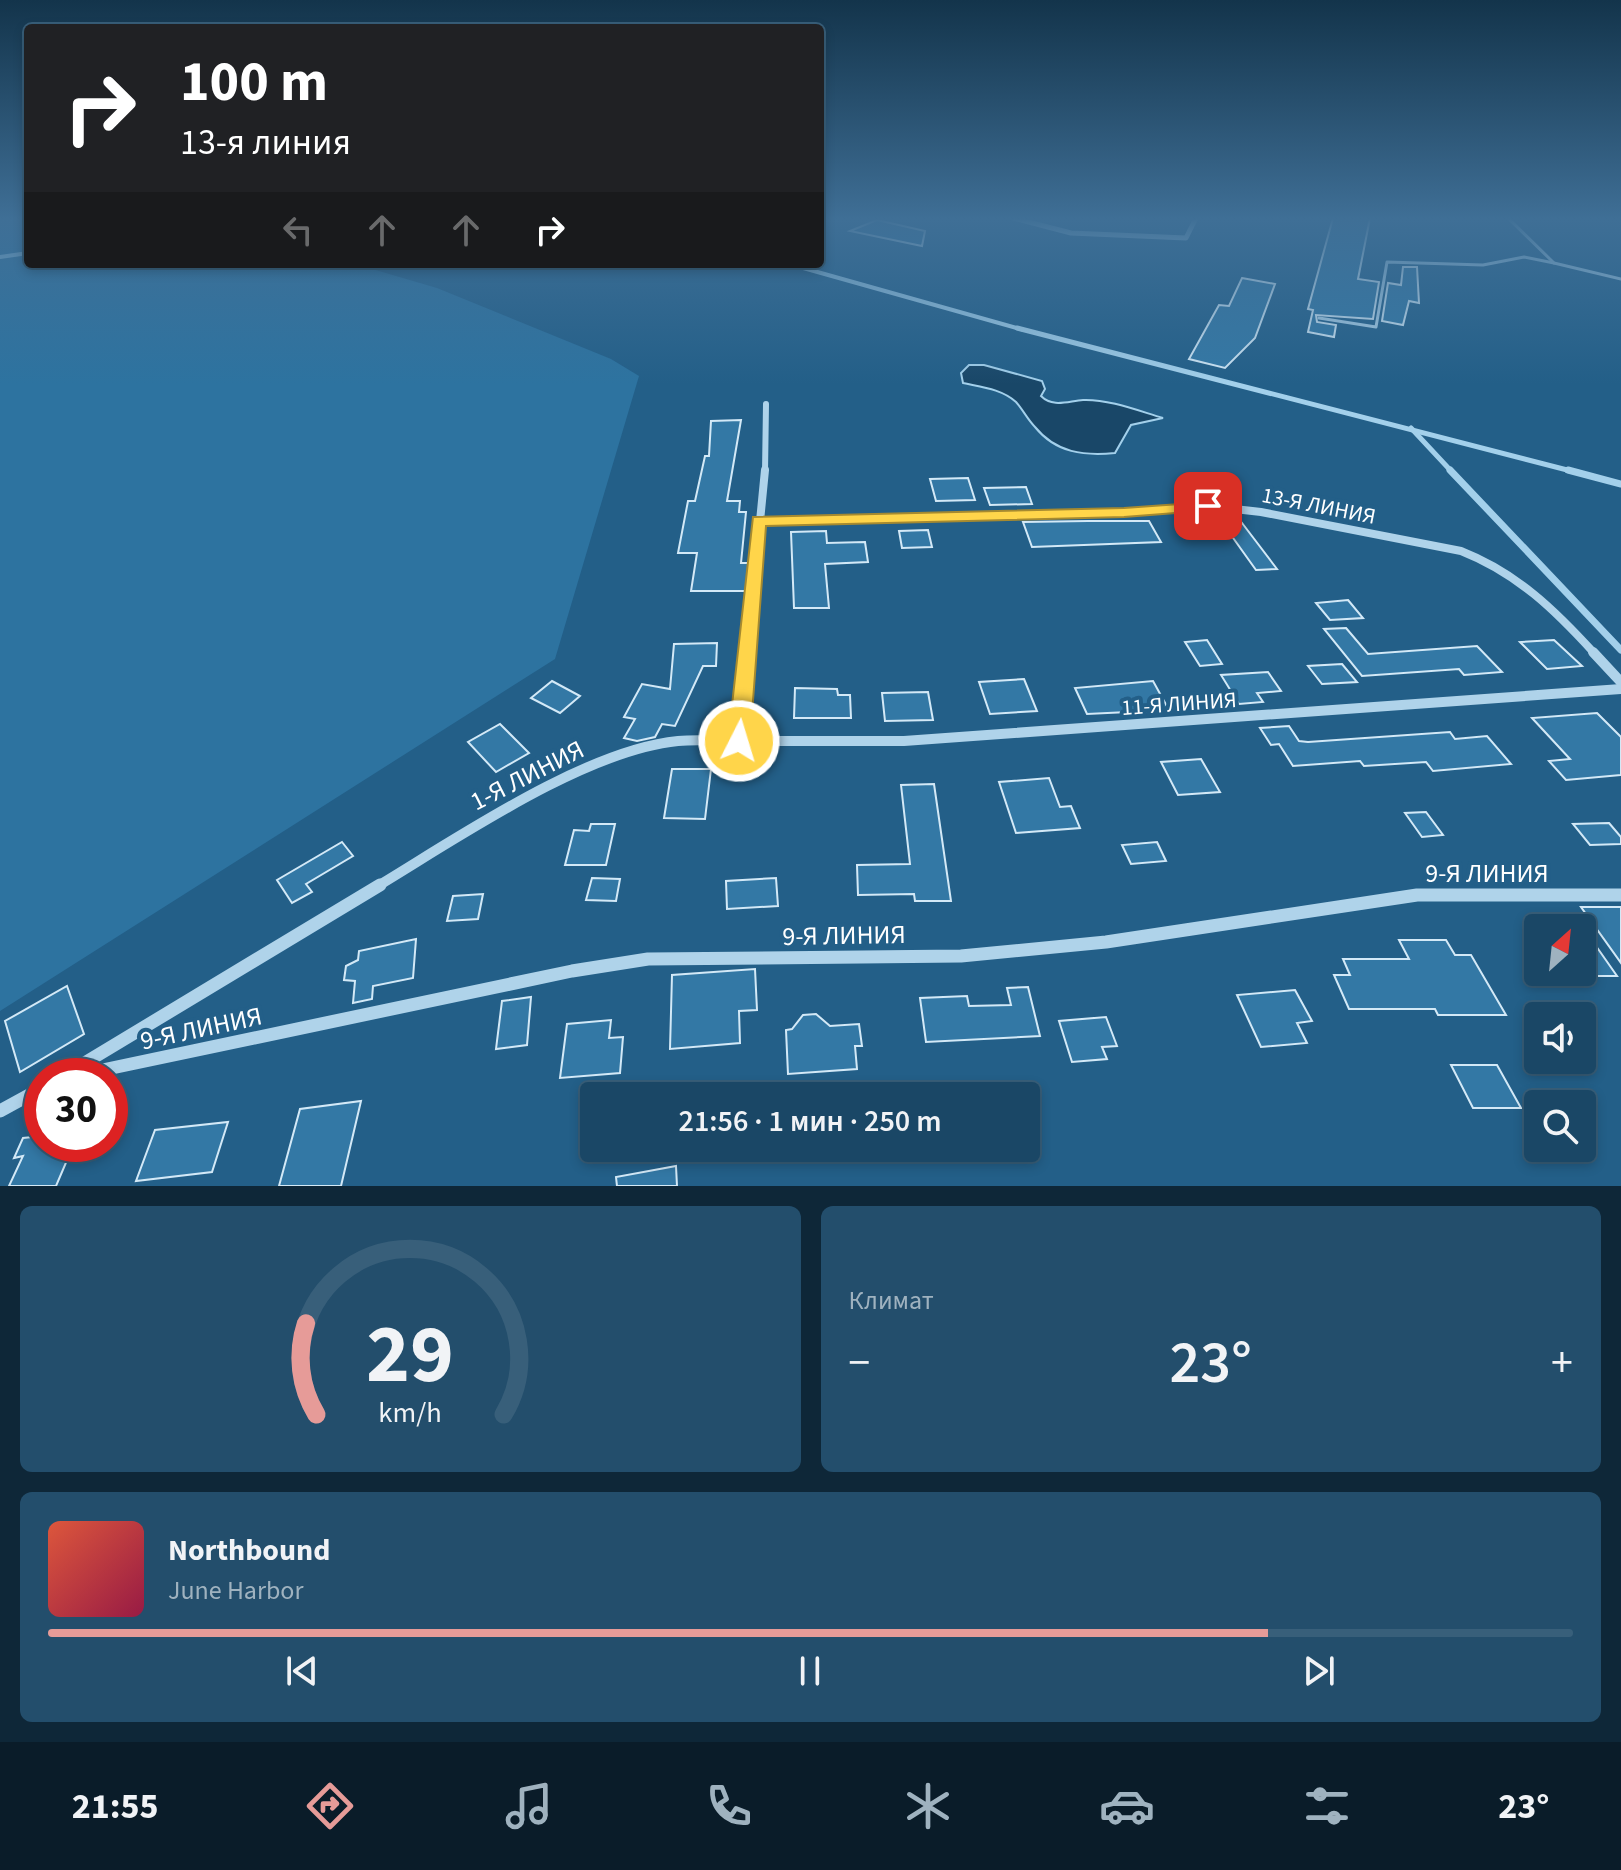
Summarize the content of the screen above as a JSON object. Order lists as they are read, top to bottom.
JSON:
{
  "streets": {
    "street": [
      "13-Я ЛИНИЯ",
      "11-Я ЛИНИЯ",
      "1-Я ЛИНИЯ",
      "9-Я ЛИНИЯ"
    ]
  },
  "crossings": [
    ["11-Я ЛИНИЯ", "1-Я ЛИНИЯ"]
  ],
  "north": "top right",
  "page": {
    "turn": ["100 m", "13-я линия"],
    "limit": "30",
    "trip": "21:56 · 1 мин · 250 m",
    "tile": "Климат",
    "heat": ["−", "23°", "+"],
    "song": ["Northbound", "June Harbor"],
    "tabs": ["21:55", "23°"],
    "gauge": ["29", "km/h"]
  }
}
